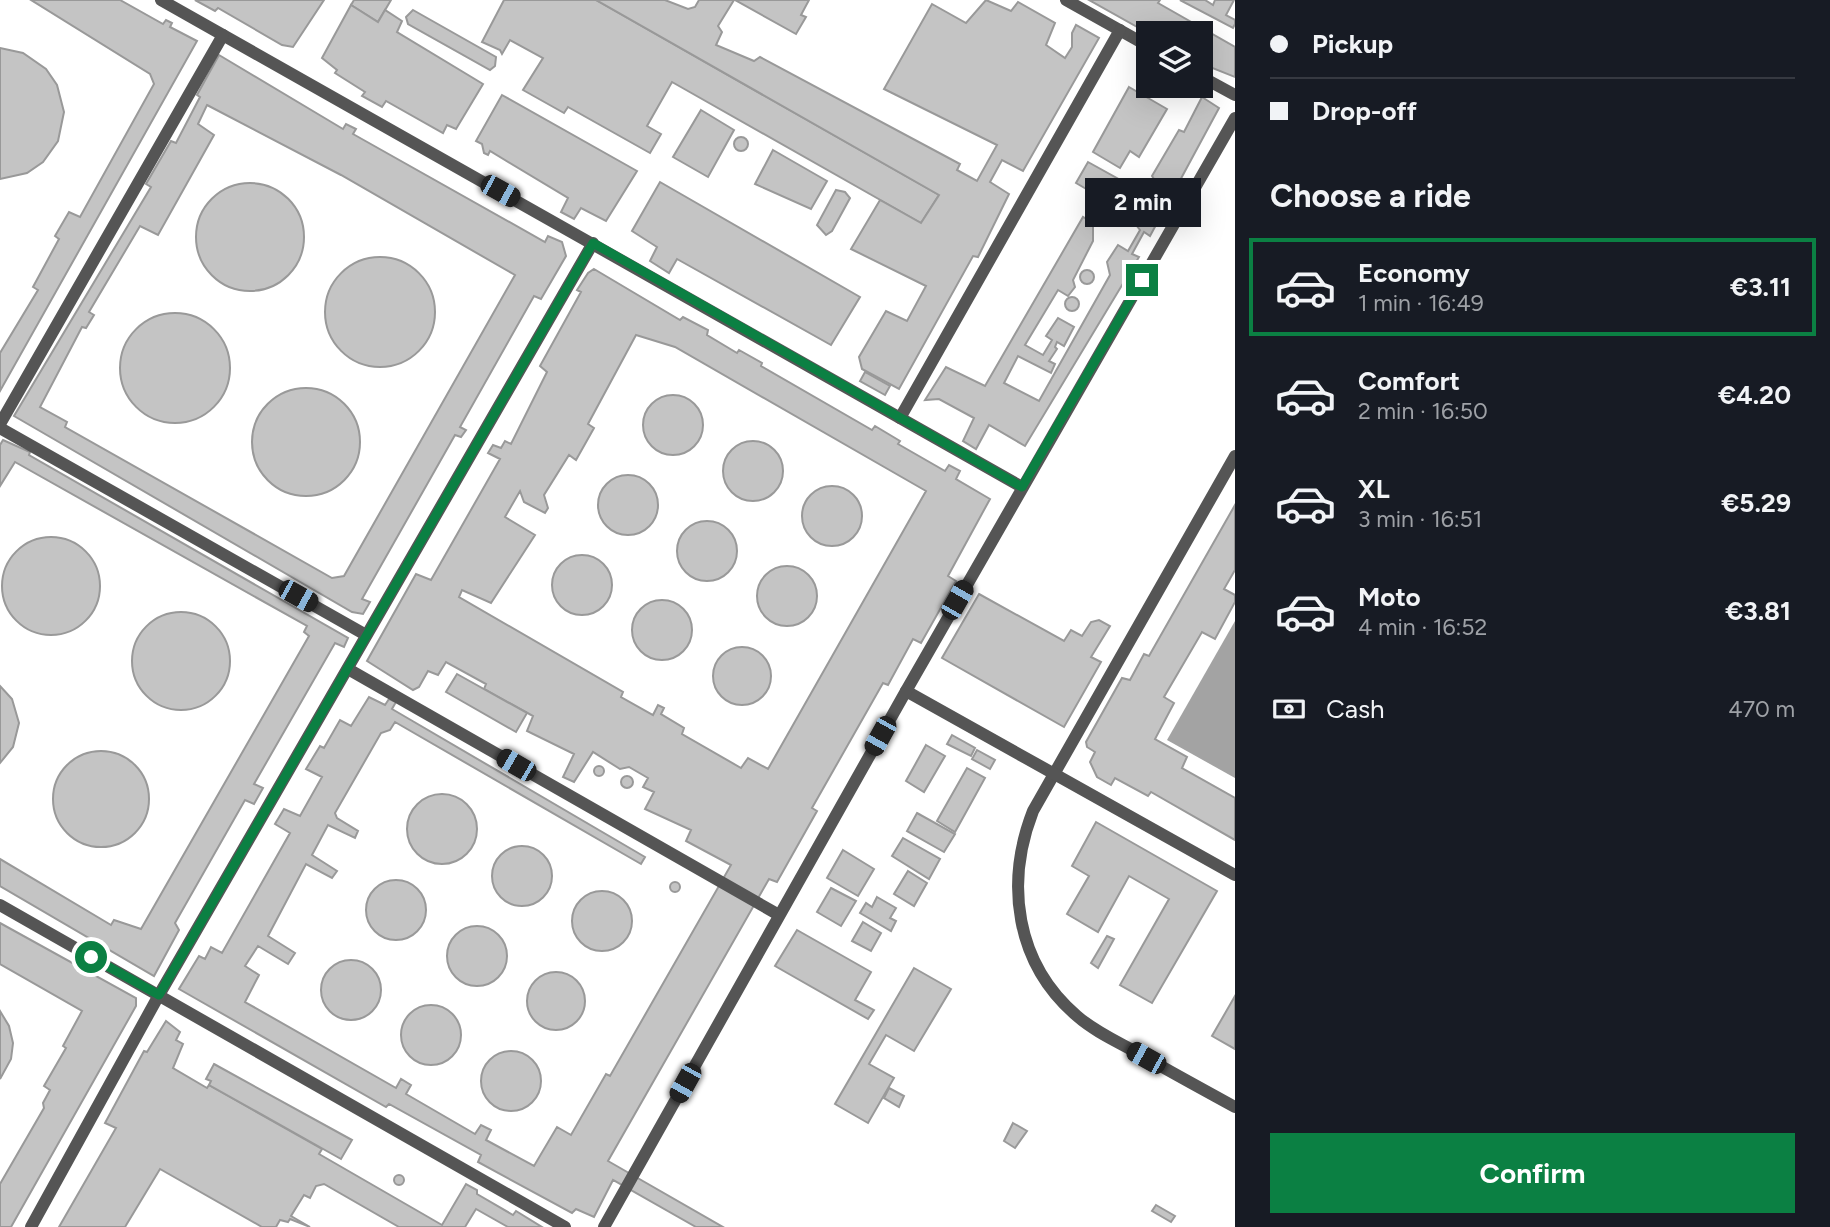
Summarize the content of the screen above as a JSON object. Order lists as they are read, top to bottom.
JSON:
{
  "page": {
    "banner": ["Pickup", "Drop-off"],
    "heading": "Choose a ride",
    "bubble": "2 min",
    "list": [
      {
        "name": "Economy",
        "note": "1 min · 16:49",
        "value": "€3.11"
      },
      {
        "name": "Comfort",
        "note": "2 min · 16:50",
        "value": "€4.20"
      },
      {
        "name": "XL",
        "note": "3 min · 16:51",
        "value": "€5.29"
      },
      {
        "name": "Moto",
        "note": "4 min · 16:52",
        "value": "€3.81"
      }
    ],
    "pay": ["Cash", "470 m"],
    "buttons": "Confirm"
  }
}
